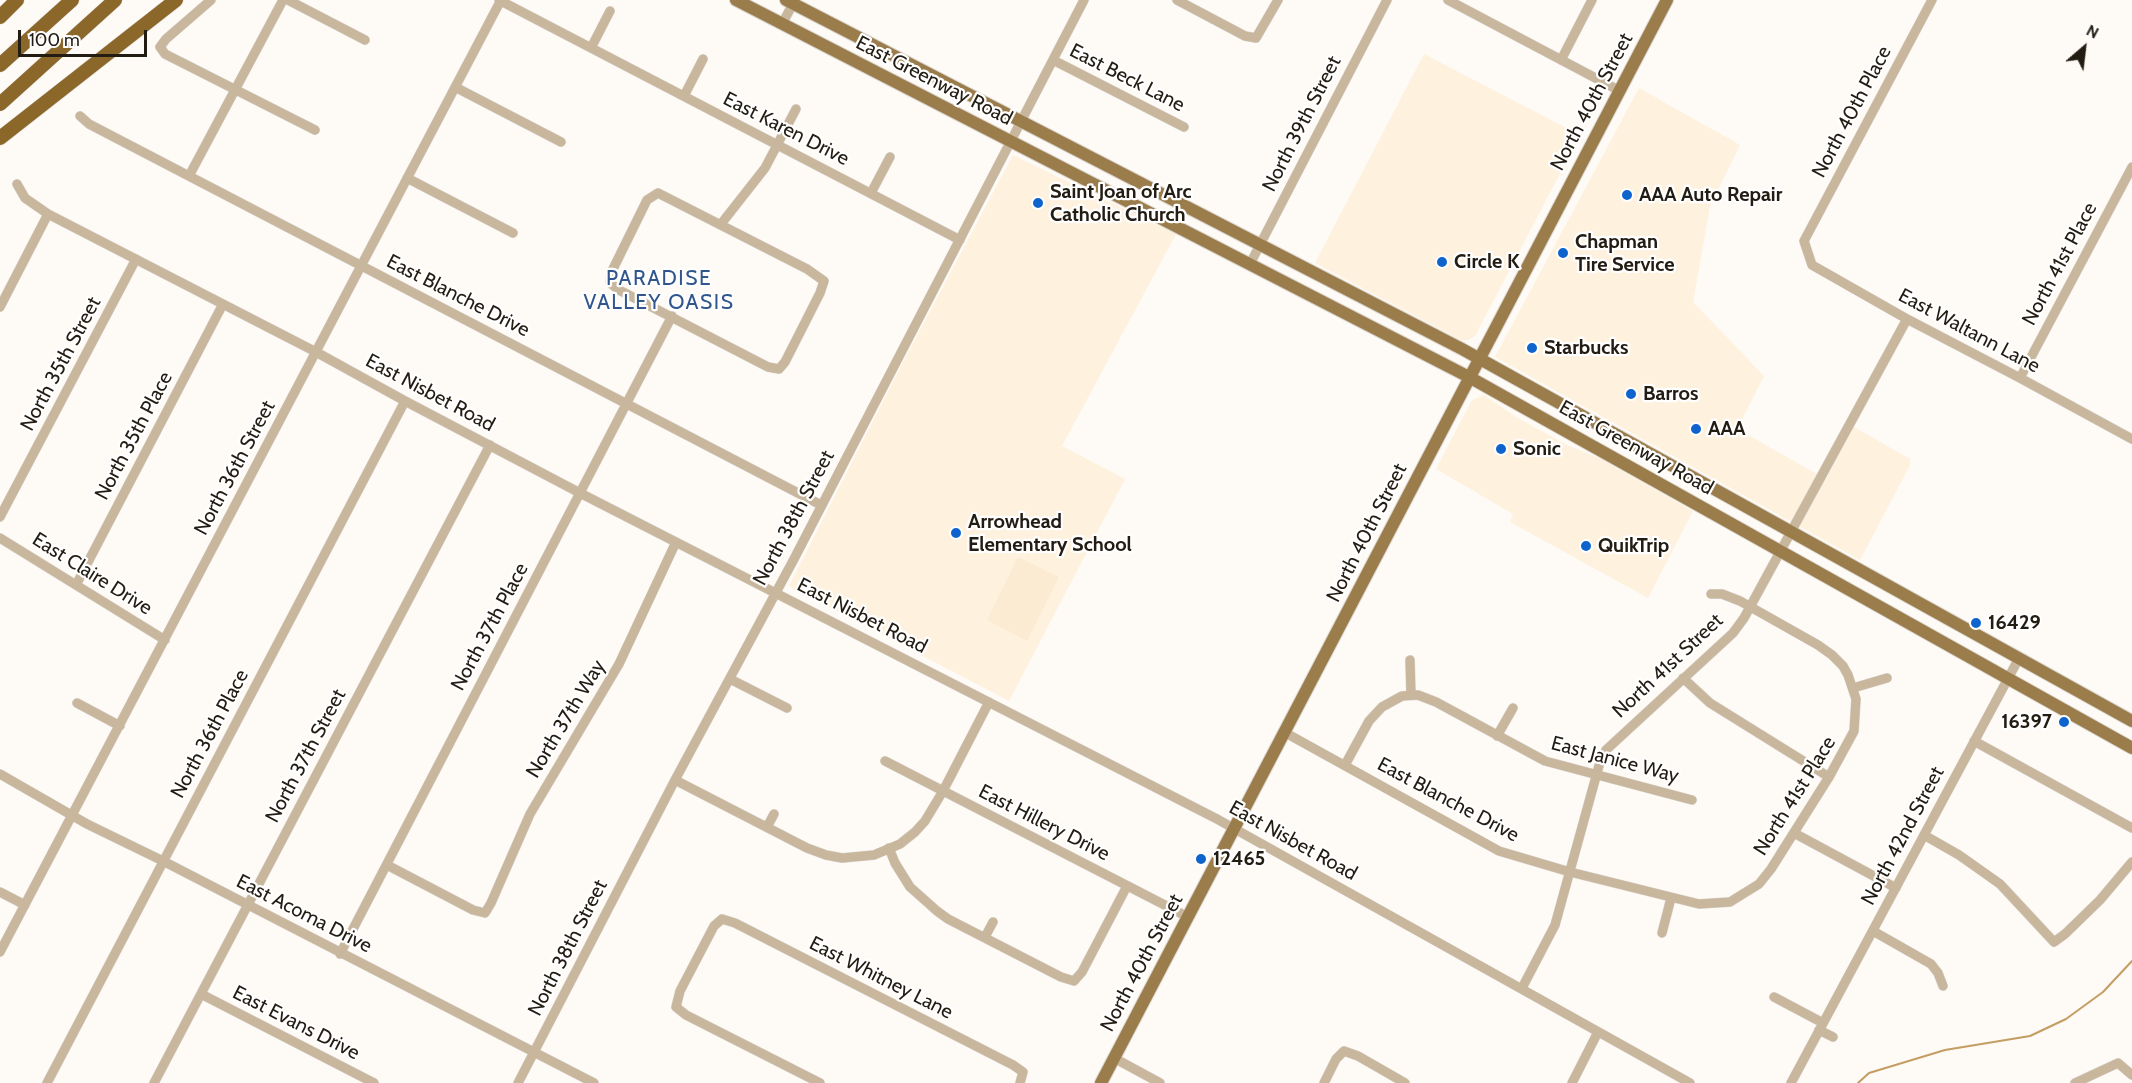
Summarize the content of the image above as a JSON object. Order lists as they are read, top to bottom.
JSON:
{
  "streets": {
    "main road": ["East Greenway Road", "North 40th Street"],
    "street": [
      "East Beck Lane",
      "North 40th Place",
      "North 39th Street",
      "East Karen Drive",
      "North 41st Place",
      "East Blanche Drive",
      "East Waltann Lane",
      "North 35th Street",
      "East Nisbet Road",
      "North 35th Place",
      "North 36th Street",
      "North 38th Street",
      "East Claire Drive",
      "North 37th Place",
      "North 41st Street",
      "North 37th Way",
      "North 36th Place",
      "North 37th Street",
      "East Janice Way",
      "East Hillery Drive",
      "North 42nd Street",
      "East Acoma Drive",
      "East Whitney Lane",
      "East Evans Drive"
    ]
  },
  "crossings": [
    ["East Beck Lane", "North 38th Street"],
    ["East Greenway Road", "North 40th Street"],
    ["East Greenway Road", "North 39th Street"],
    ["East Greenway Road", "North 38th Street"],
    ["East Greenway Road", "North 41st Street"],
    ["East Greenway Road", "North 42nd Street"],
    ["North 40th Street", "East Blanche Drive"],
    ["North 40th Street", "East Nisbet Road"],
    ["North 40th Street", "East Hillery Drive"],
    ["North 40th Place", "East Waltann Lane"],
    ["East Karen Drive", "North 36th Street"],
    ["East Karen Drive", "North 38th Street"],
    ["North 41st Place", "East Blanche Drive"],
    ["North 41st Place", "East Waltann Lane"],
    ["East Blanche Drive", "North 36th Street"],
    ["East Blanche Drive", "North 38th Street"],
    ["East Blanche Drive", "North 37th Place"],
    ["East Blanche Drive", "North 41st Street"],
    ["East Waltann Lane", "North 41st Street"],
    ["North 35th Street", "East Nisbet Road"],
    ["East Nisbet Road", "North 35th Place"],
    ["East Nisbet Road", "North 36th Street"],
    ["East Nisbet Road", "North 38th Street"],
    ["East Nisbet Road", "North 37th Place"],
    ["East Nisbet Road", "North 41st Street"],
    ["East Nisbet Road", "North 37th Way"],
    ["East Nisbet Road", "North 36th Place"],
    ["East Nisbet Road", "North 37th Street"],
    ["North 35th Place", "East Claire Drive"],
    ["North 36th Street", "East Claire Drive"],
    ["North 36th Street", "East Acoma Drive"],
    ["North 38th Street", "East Acoma Drive"],
    ["North 37th Place", "North 37th Way"],
    ["North 37th Place", "East Acoma Drive"],
    ["North 41st Street", "East Janice Way"],
    ["North 36th Place", "East Acoma Drive"],
    ["North 37th Street", "East Acoma Drive"],
    ["North 37th Street", "East Evans Drive"]
  ],
  "districts": ["PARADISE VALLEY OASIS"],
  "places": [
    "AAA Auto Repair",
    "Saint Joan of Arc Catholic Church",
    "Chapman Tire Service",
    "Circle K",
    "Starbucks",
    "Barros",
    "AAA",
    "Sonic",
    "Arrowhead Elementary School",
    "QuikTrip",
    "16429",
    "16397",
    "12465"
  ],
  "scale_bar": "100 m",
  "north": "top right"
}
